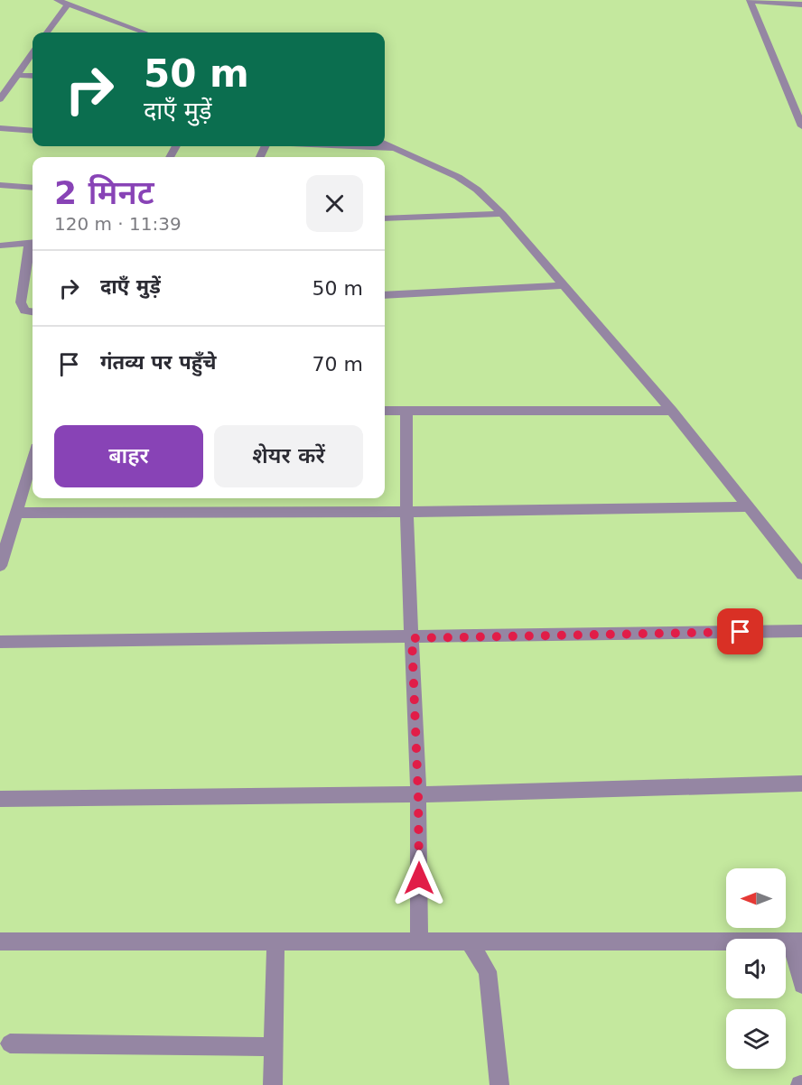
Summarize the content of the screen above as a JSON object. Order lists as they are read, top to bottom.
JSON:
{
  "north": "left",
  "page": {
    "turn": ["50 m", "दाएँ मुड़ें"],
    "heading": ["2 मिनट", "120 m · 11:39"],
    "list": [
      {
        "name": "दाएँ मुड़ें",
        "value": "50 m"
      },
      {
        "name": "गंतव्य पर पहुँचे",
        "value": "70 m"
      }
    ],
    "buttons": ["बाहर", "शेयर करें"]
  }
}
